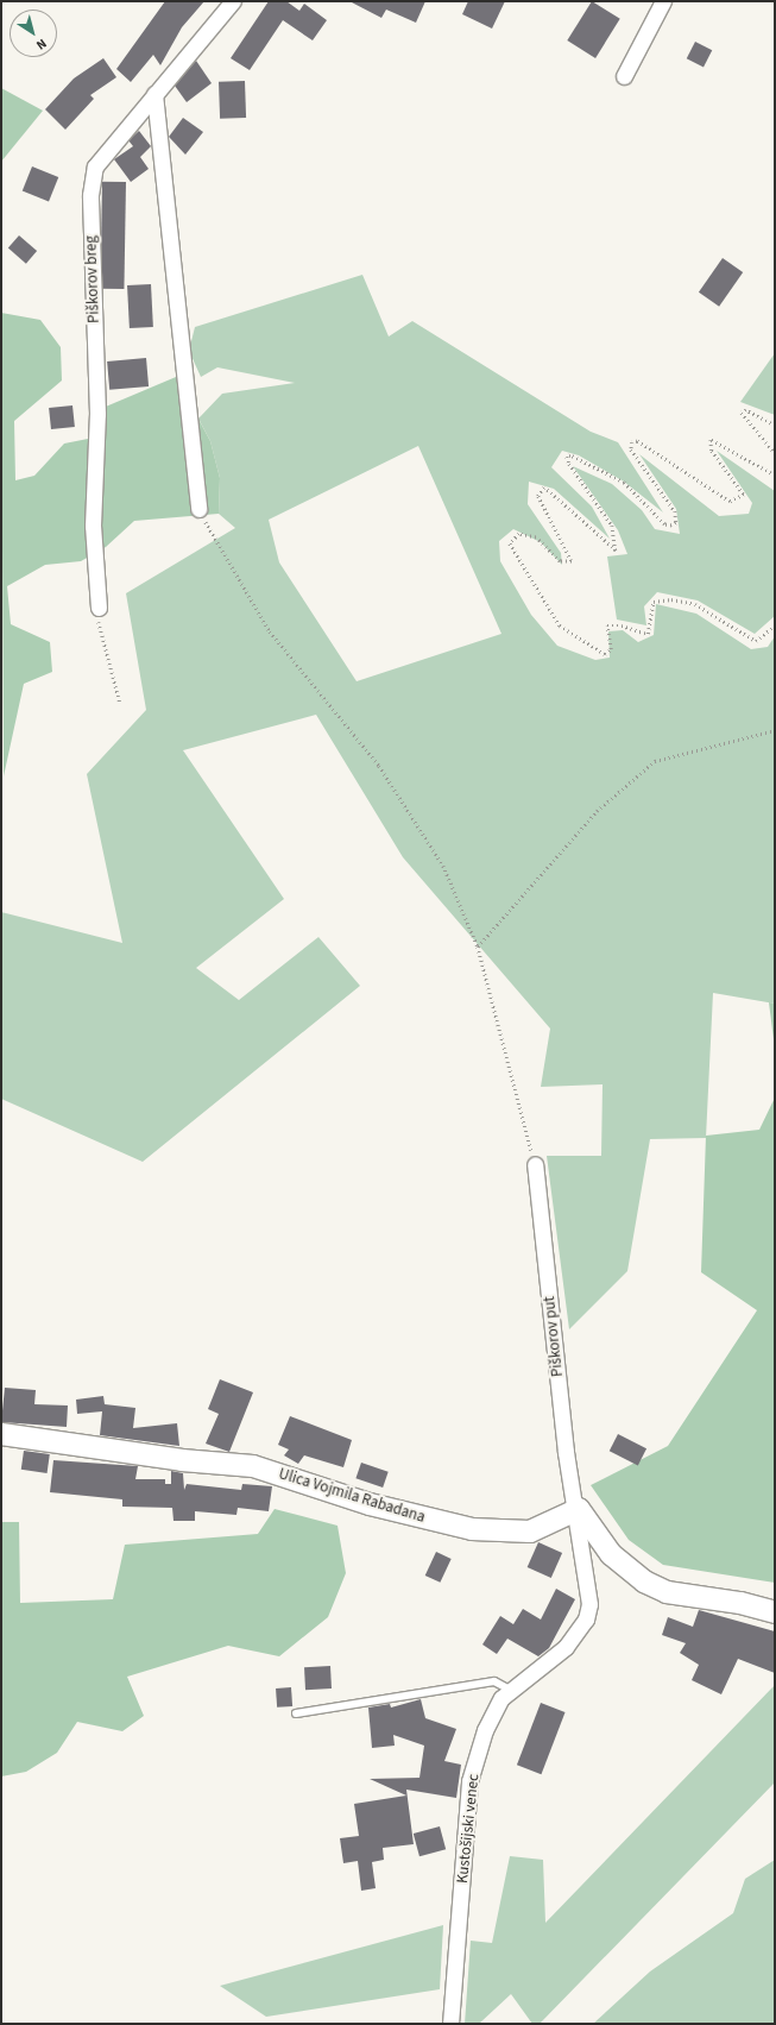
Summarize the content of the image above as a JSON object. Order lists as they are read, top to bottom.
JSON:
{
  "streets": {
    "street": [
      "Piškorov breg",
      "Piškorov put",
      "Ulica Vojmila Rabadana",
      "Kustošijski venec"
    ]
  },
  "crossings": [
    ["Piškorov put", "Ulica Vojmila Rabadana"],
    ["Piškorov put", "Kustošijski venec"],
    ["Ulica Vojmila Rabadana", "Kustošijski venec"]
  ],
  "north": "bottom right"
}
